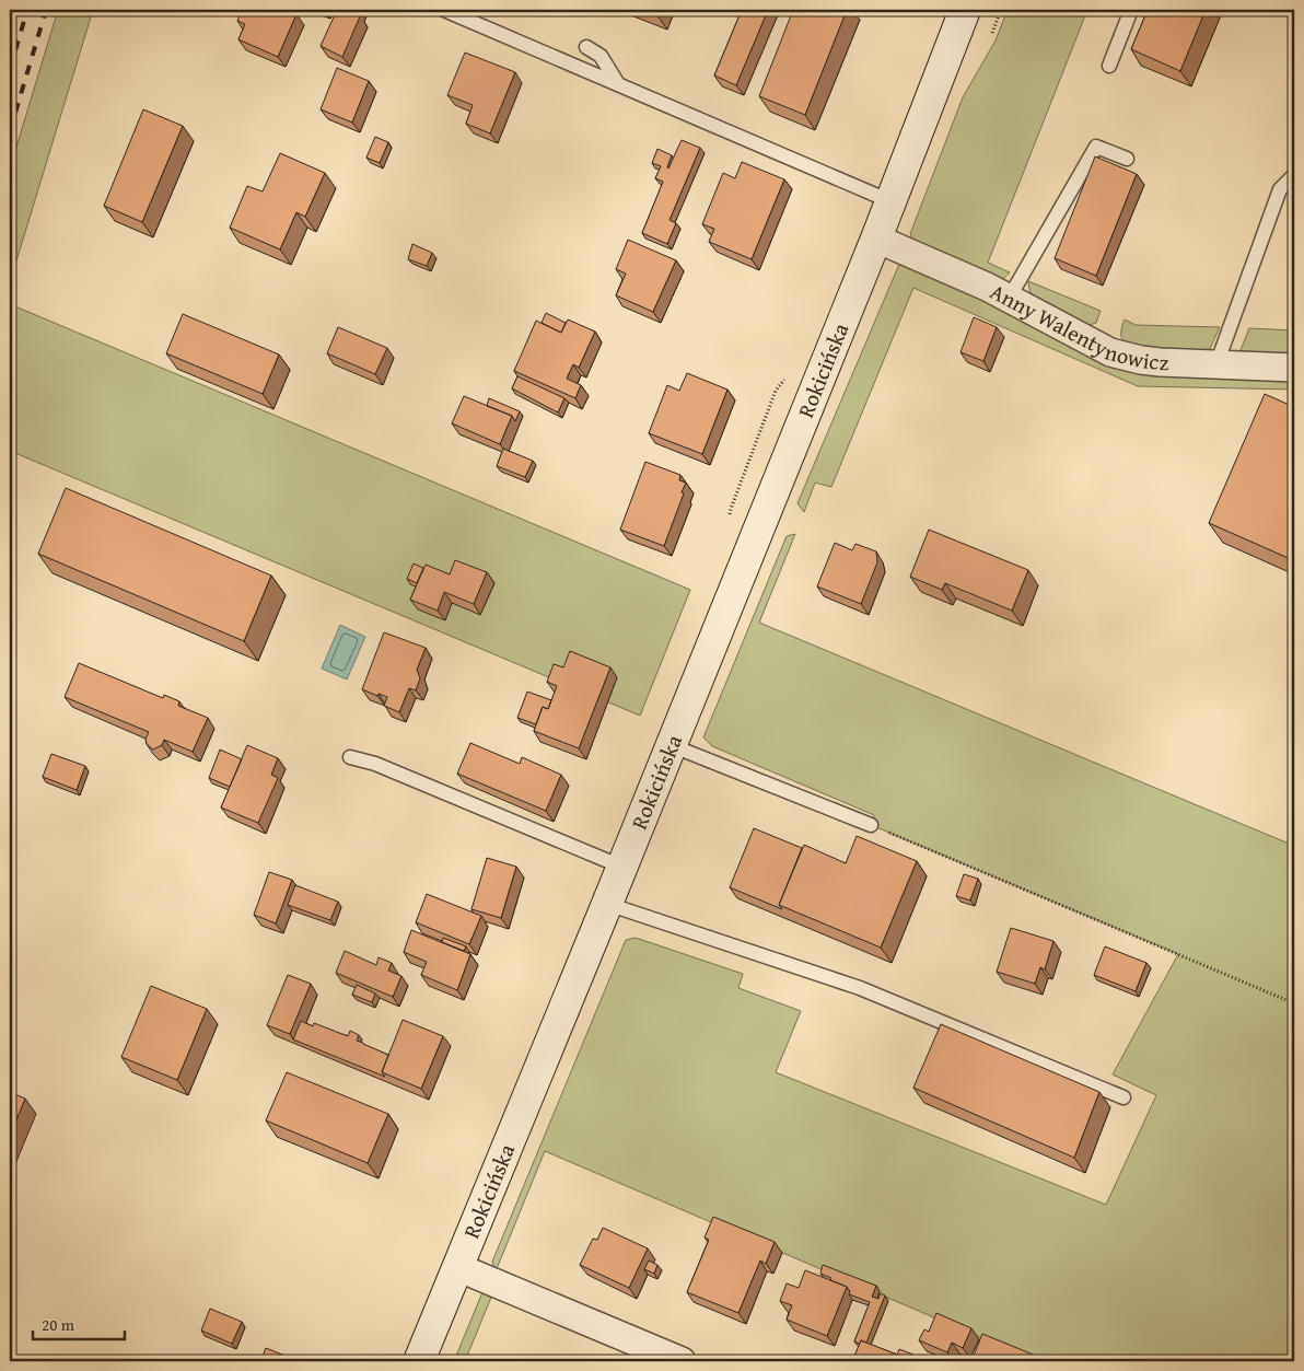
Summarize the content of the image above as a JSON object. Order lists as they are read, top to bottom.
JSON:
{
  "streets": {
    "main road": ["Rokicińska"],
    "street": ["Anny Walentynowicz"]
  },
  "crossings": [
    ["Anny Walentynowicz", "Rokicińska"]
  ],
  "scale_bar": "20 m"
}
